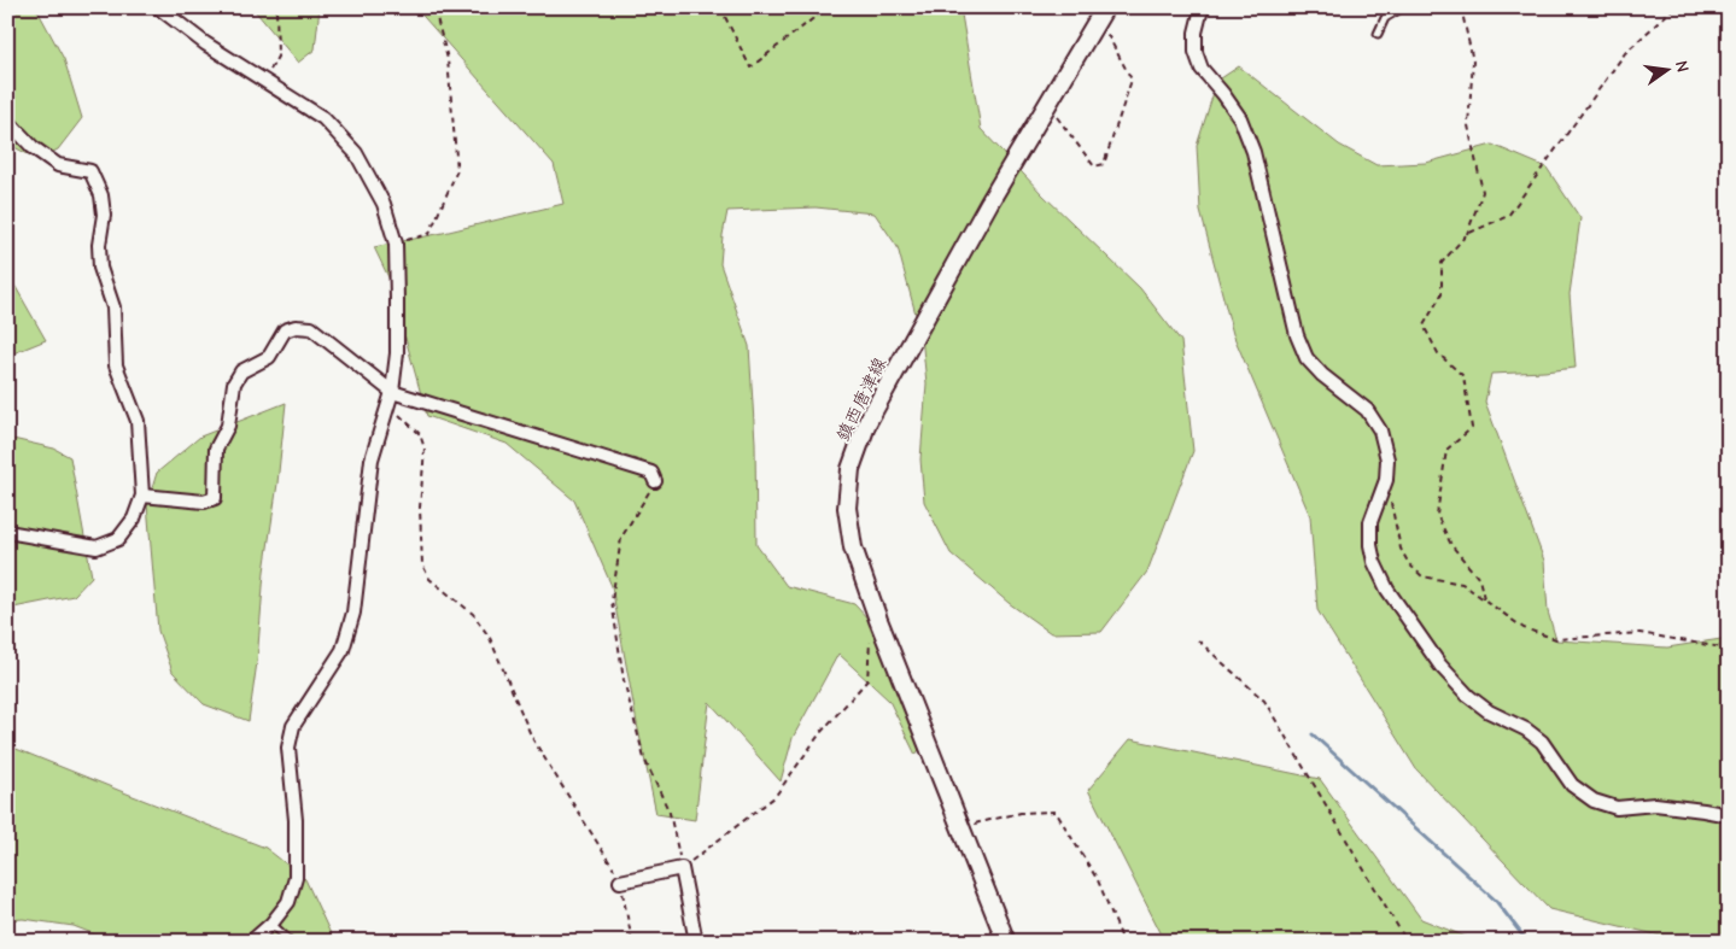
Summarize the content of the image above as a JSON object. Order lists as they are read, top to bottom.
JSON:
{
  "streets": {
    "main road": ["鎮西唐津線"]
  },
  "north": "right"
}
